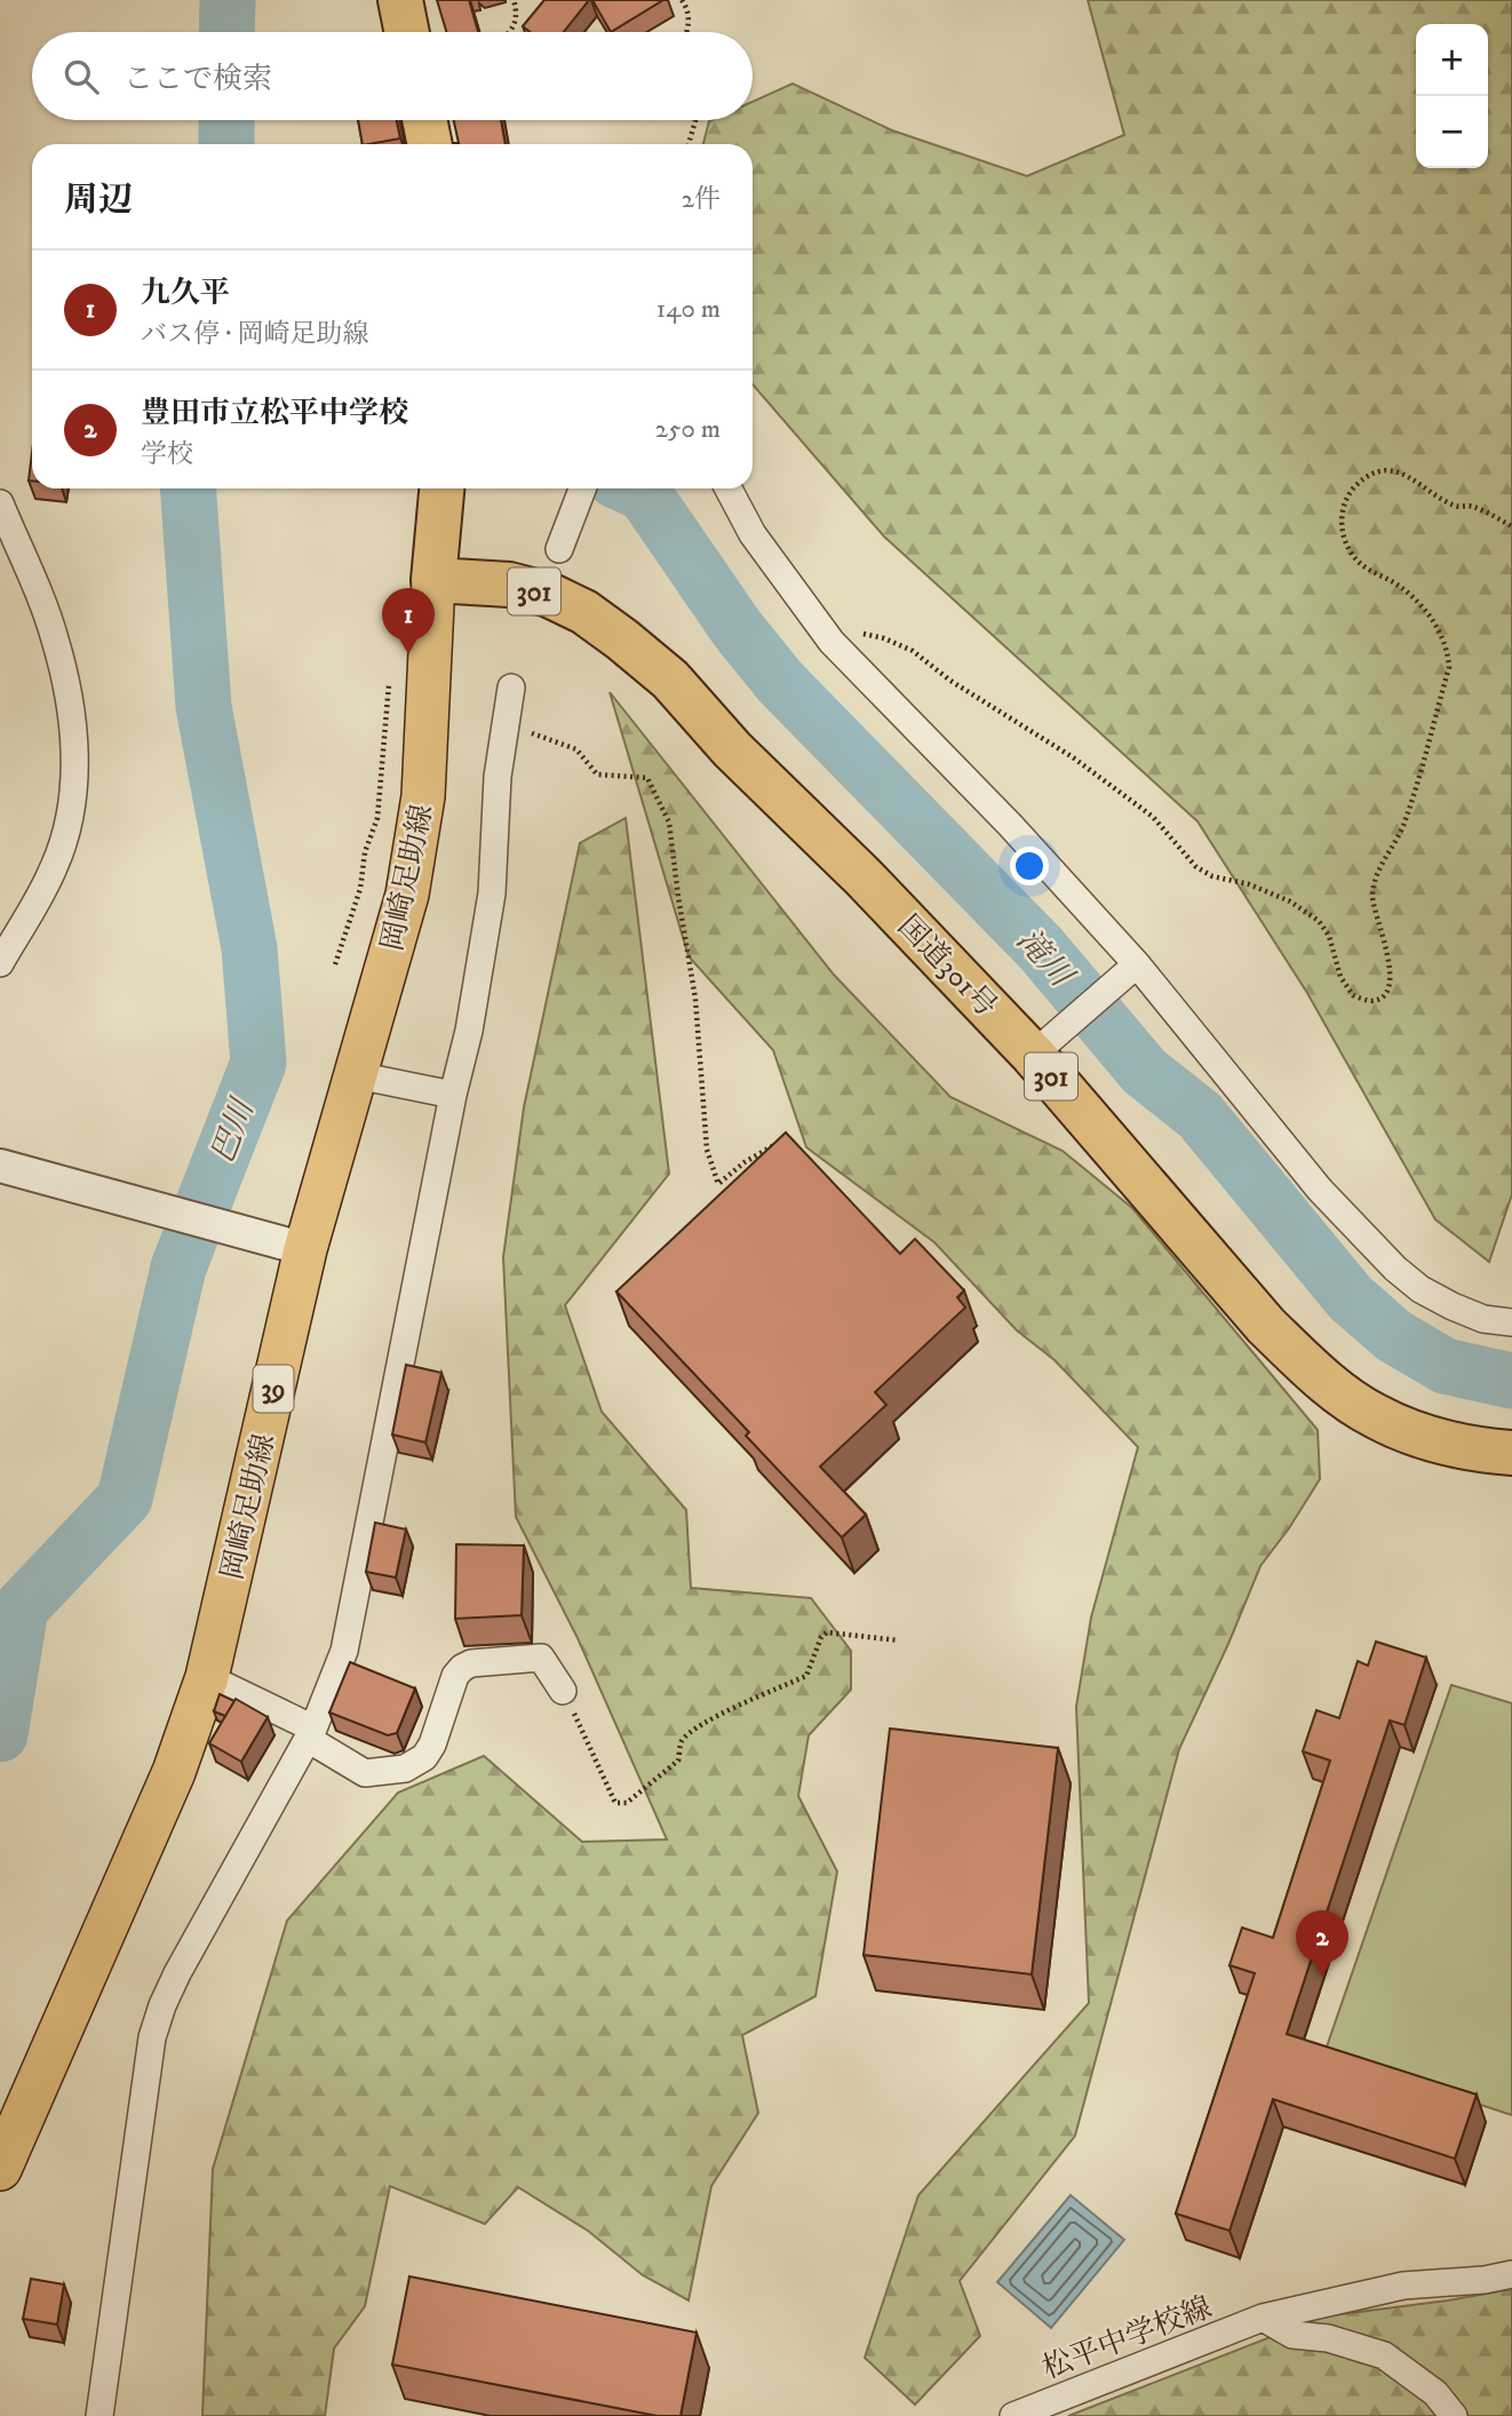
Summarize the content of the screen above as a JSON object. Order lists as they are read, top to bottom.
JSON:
{
  "streets": {
    "highway": ["301", "国道301号"],
    "main road": ["岡崎足助線", "39"],
    "street": ["松平中学校線"]
  },
  "crossings": [
    ["岡崎足助線", "国道301号"]
  ],
  "water": ["滝川", "巴川"],
  "page": {
    "map_buttons": ["+", "−"],
    "search": "ここで検索",
    "heading": ["周辺", "2件"],
    "list": [
      {
        "mark": "1",
        "name": "九久平",
        "note": "バス停 · 岡崎足助線",
        "value": "140 m"
      },
      {
        "mark": "2",
        "name": "豊田市立松平中学校",
        "note": "学校",
        "value": "250 m"
      }
    ],
    "pins": ["1", "2"]
  }
}
